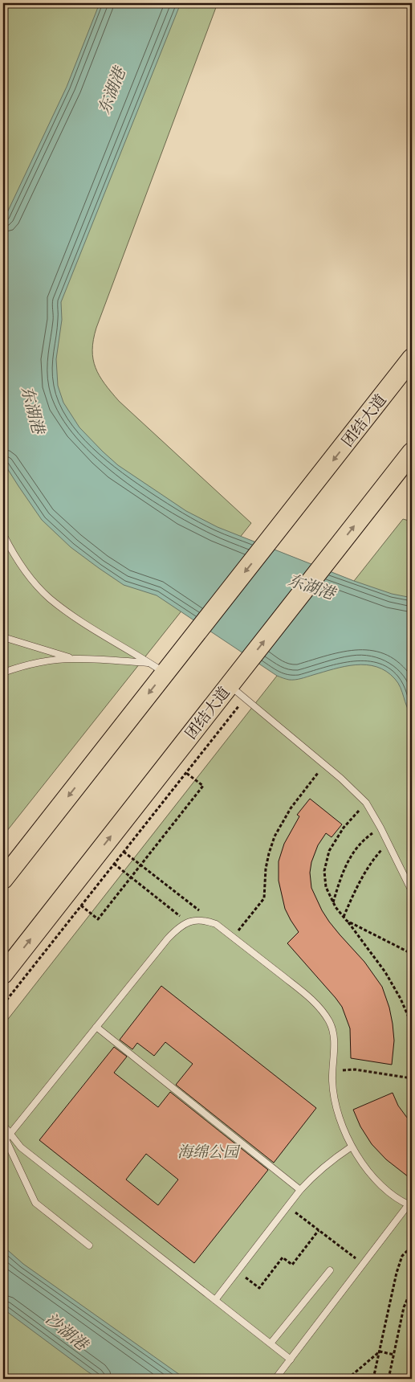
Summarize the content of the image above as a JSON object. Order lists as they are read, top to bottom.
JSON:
{
  "streets": {
    "main road": ["团结大道"]
  },
  "water": ["东湖港", "沙湖港"],
  "parks": ["海绵公园"]
}
